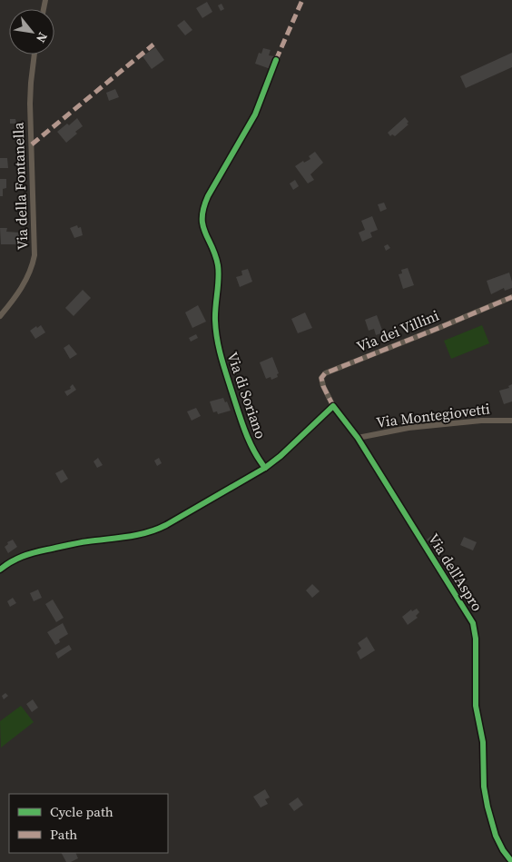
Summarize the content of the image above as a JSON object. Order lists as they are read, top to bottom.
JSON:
{
  "streets": {
    "street": [
      "Via della Fontanella",
      "Via dei Villini",
      "Via di Soriano",
      "Via Montegiovetti",
      "Via dell'Aspro"
    ]
  },
  "crossings": [
    ["Via dei Villini", "Via dell'Aspro"],
    ["Via Montegiovetti", "Via dell'Aspro"]
  ],
  "legend": ["Cycle path", "Path"],
  "north": "bottom right"
}
